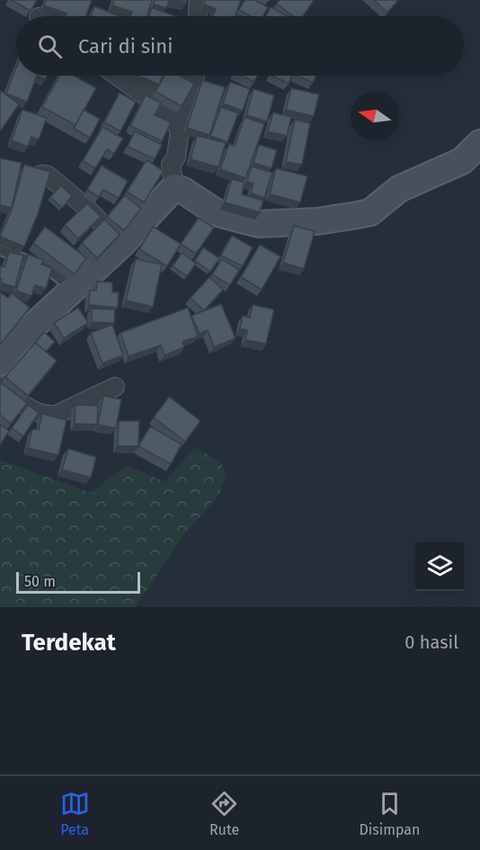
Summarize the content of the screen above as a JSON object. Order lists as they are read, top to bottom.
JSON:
{
  "scale_bar": "50 m",
  "north": "left",
  "page": {
    "search": "Cari di sini",
    "scale": "50 m",
    "heading": ["Terdekat", "0 hasil"],
    "nav": ["Peta", "Rute", "Disimpan"]
  }
}
